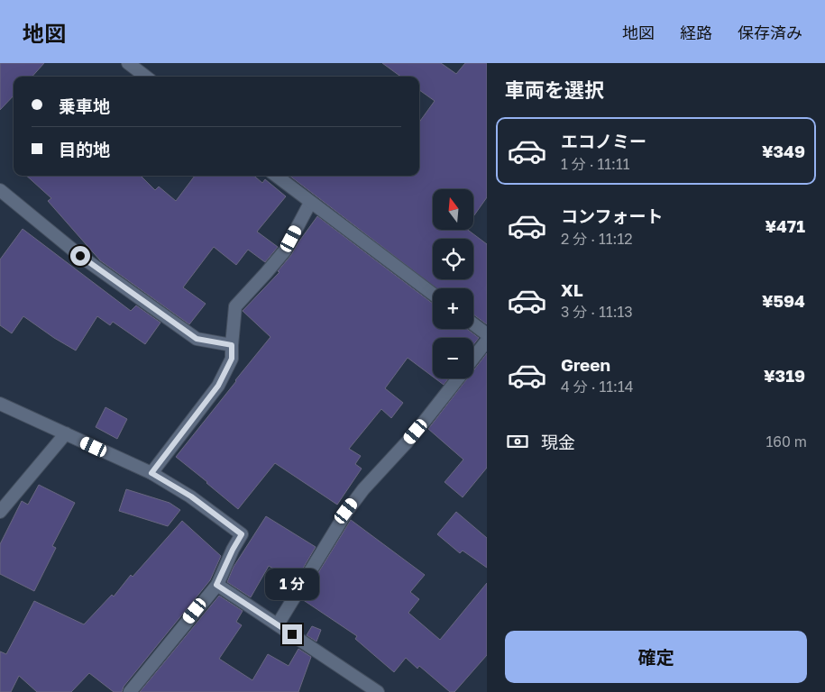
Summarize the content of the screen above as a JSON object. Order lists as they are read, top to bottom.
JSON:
{
  "north": "top",
  "page": {
    "header": "地図",
    "nav": ["地図", "経路", "保存済み"],
    "heading": "車両を選択",
    "banner": ["乗車地", "目的地"],
    "list": [
      {
        "name": "エコノミー",
        "note": "1 分 · 11:11",
        "value": "¥349"
      },
      {
        "name": "コンフォート",
        "note": "2 分 · 11:12",
        "value": "¥471"
      },
      {
        "name": "XL",
        "note": "3 分 · 11:13",
        "value": "¥594"
      },
      {
        "name": "Green",
        "note": "4 分 · 11:14",
        "value": "¥319"
      }
    ],
    "map_buttons": ["+", "−"],
    "pay": ["現金", "160 m"],
    "bubble": "1 分",
    "buttons": "確定"
  }
}
